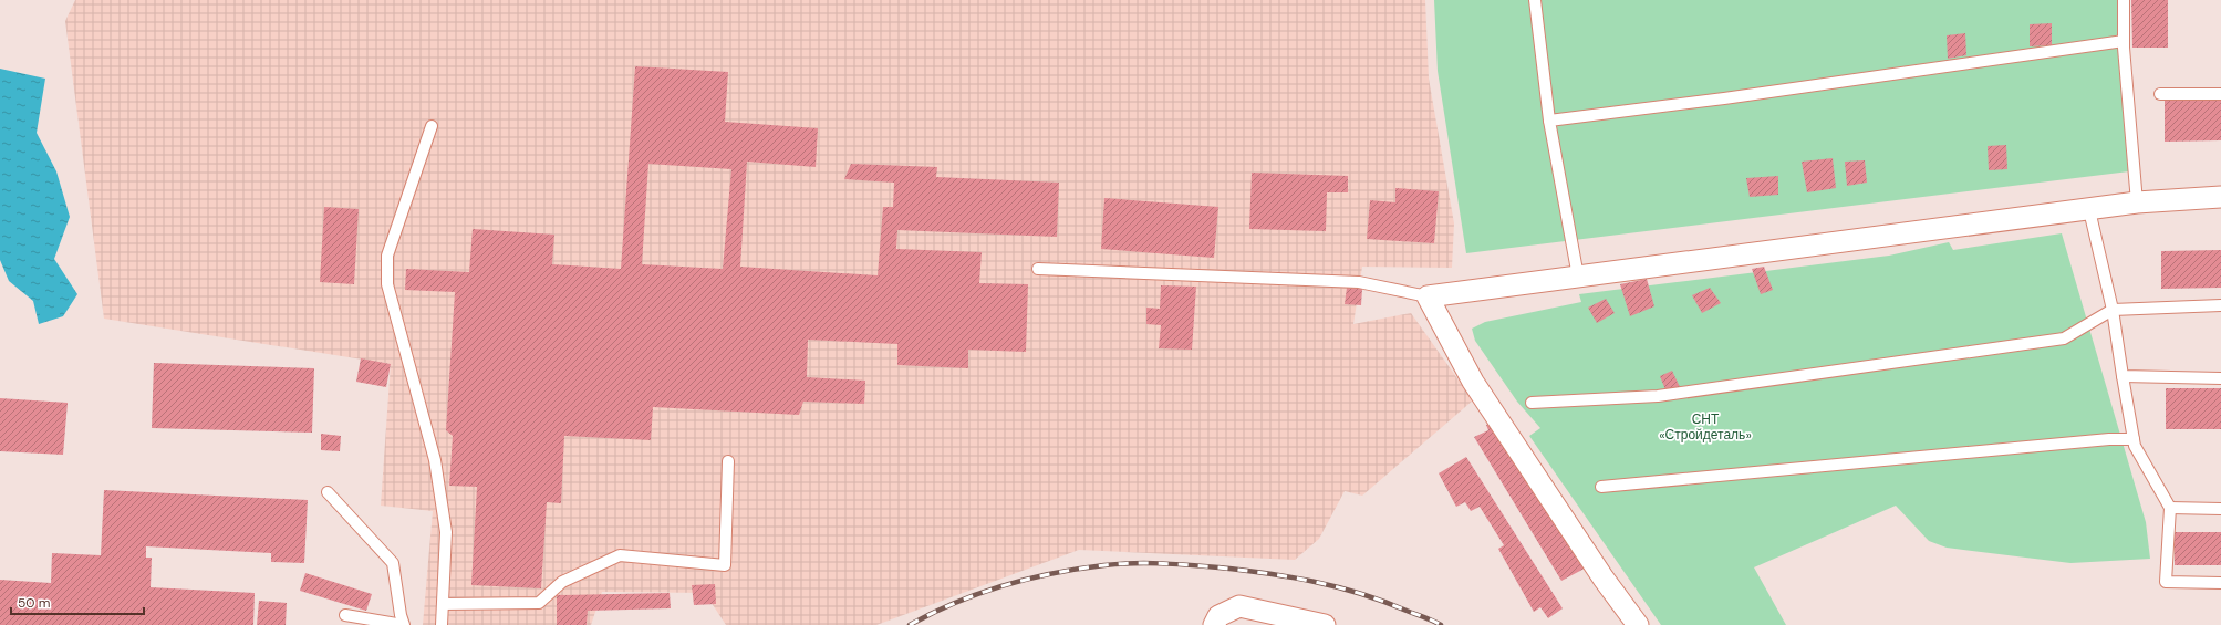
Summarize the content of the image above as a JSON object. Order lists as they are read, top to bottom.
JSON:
{
  "parks": ["СНТ «Стройдеталь»"],
  "scale_bar": "50 m"
}
